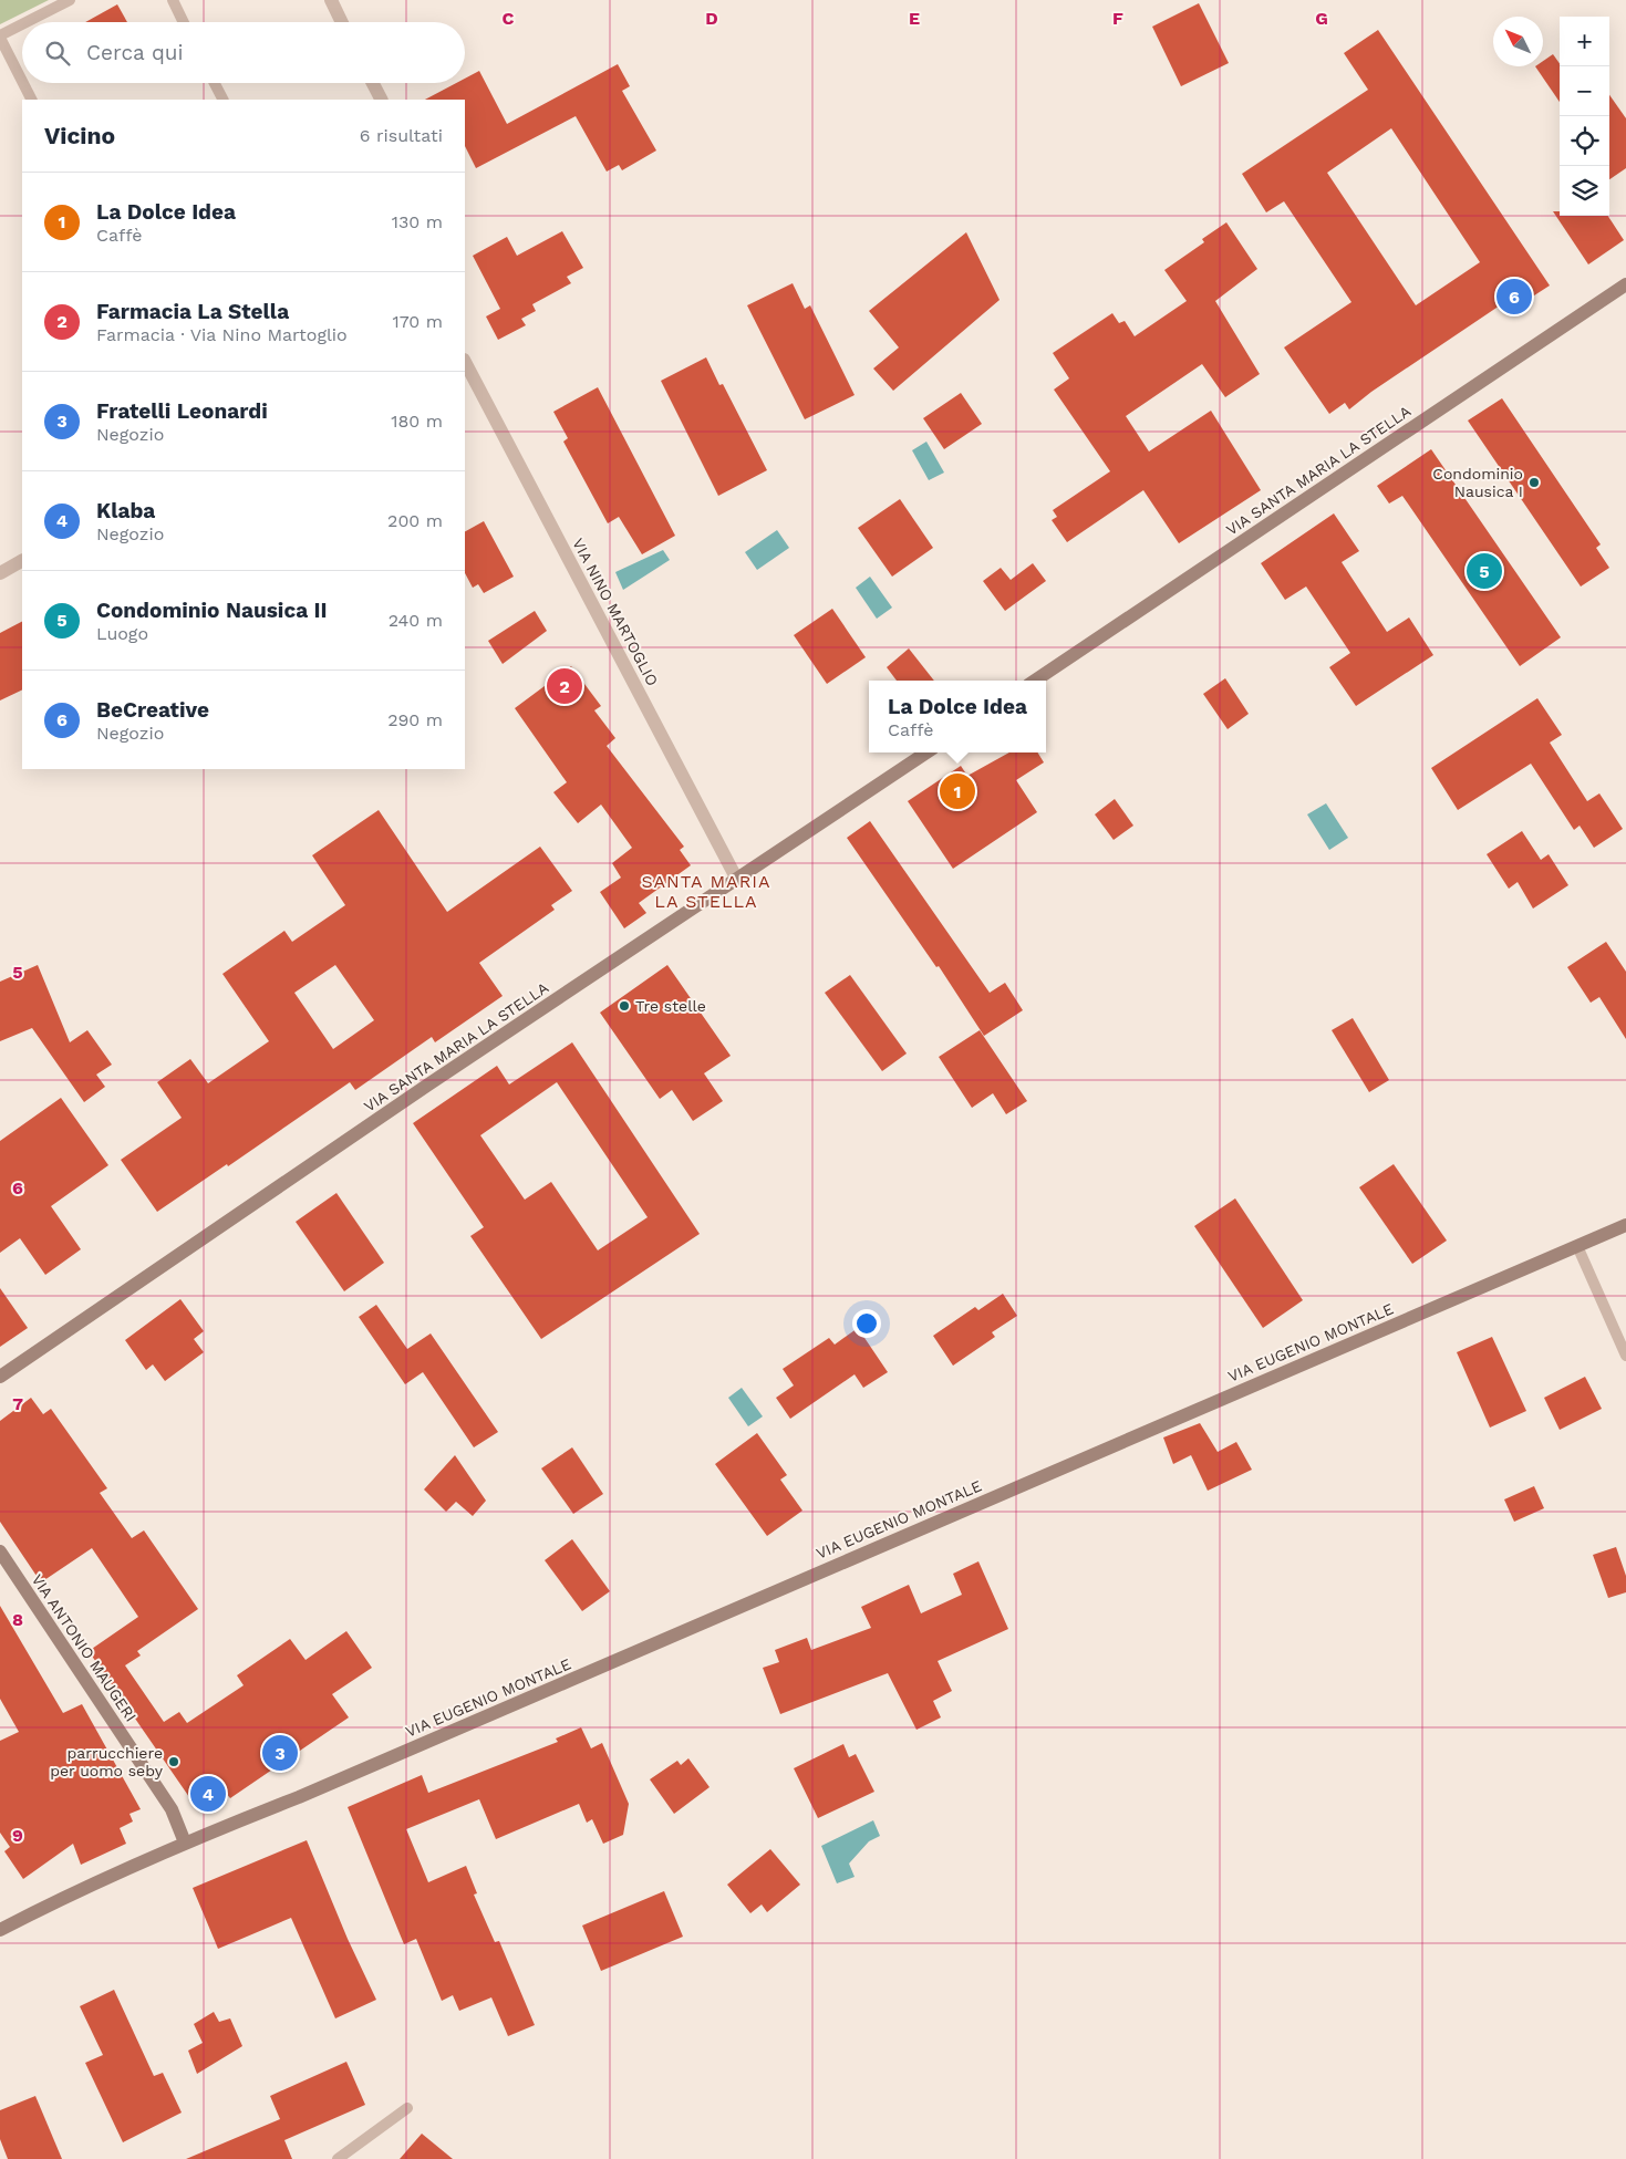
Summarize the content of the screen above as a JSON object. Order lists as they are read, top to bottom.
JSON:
{
  "streets": {
    "street": [
      "VIA SANTA MARIA LA STELLA",
      "VIA NINO MARTOGLIO",
      "VIA EUGENIO MONTALE",
      "VIA ANTONIO MAUGERI"
    ]
  },
  "crossings": [
    ["VIA SANTA MARIA LA STELLA", "VIA NINO MARTOGLIO"],
    ["VIA EUGENIO MONTALE", "VIA ANTONIO MAUGERI"]
  ],
  "districts": ["SANTA MARIA LA STELLA"],
  "places": ["Condominio Nausica I", "Tre stelle", "parrucchiere per uomo seby"],
  "north": "top left",
  "page": {
    "map_buttons": ["+", "−"],
    "search": "Cerca qui",
    "heading": ["Vicino", "6 risultati"],
    "list": [
      {
        "mark": "1",
        "name": "La Dolce Idea",
        "note": "Caffè",
        "value": "130 m"
      },
      {
        "mark": "2",
        "name": "Farmacia La Stella",
        "note": "Farmacia · Via Nino Martoglio",
        "value": "170 m"
      },
      {
        "mark": "3",
        "name": "Fratelli Leonardi",
        "note": "Negozio",
        "value": "180 m"
      },
      {
        "mark": "4",
        "name": "Klaba",
        "note": "Negozio",
        "value": "200 m"
      },
      {
        "mark": "5",
        "name": "Condominio Nausica II",
        "note": "Luogo",
        "value": "240 m"
      },
      {
        "mark": "6",
        "name": "BeCreative",
        "note": "Negozio",
        "value": "290 m"
      }
    ],
    "pins": [
      "6",
      "5",
      "2",
      "1",
      "3",
      "4"
    ],
    "popup": ["La Dolce Idea", "Caffè"]
  },
  "grid": {
    "columns": [
      "C",
      "D",
      "E",
      "F",
      "G"
    ],
    "rows": [
      "5",
      "6",
      "7",
      "8",
      "9"
    ]
  }
}
